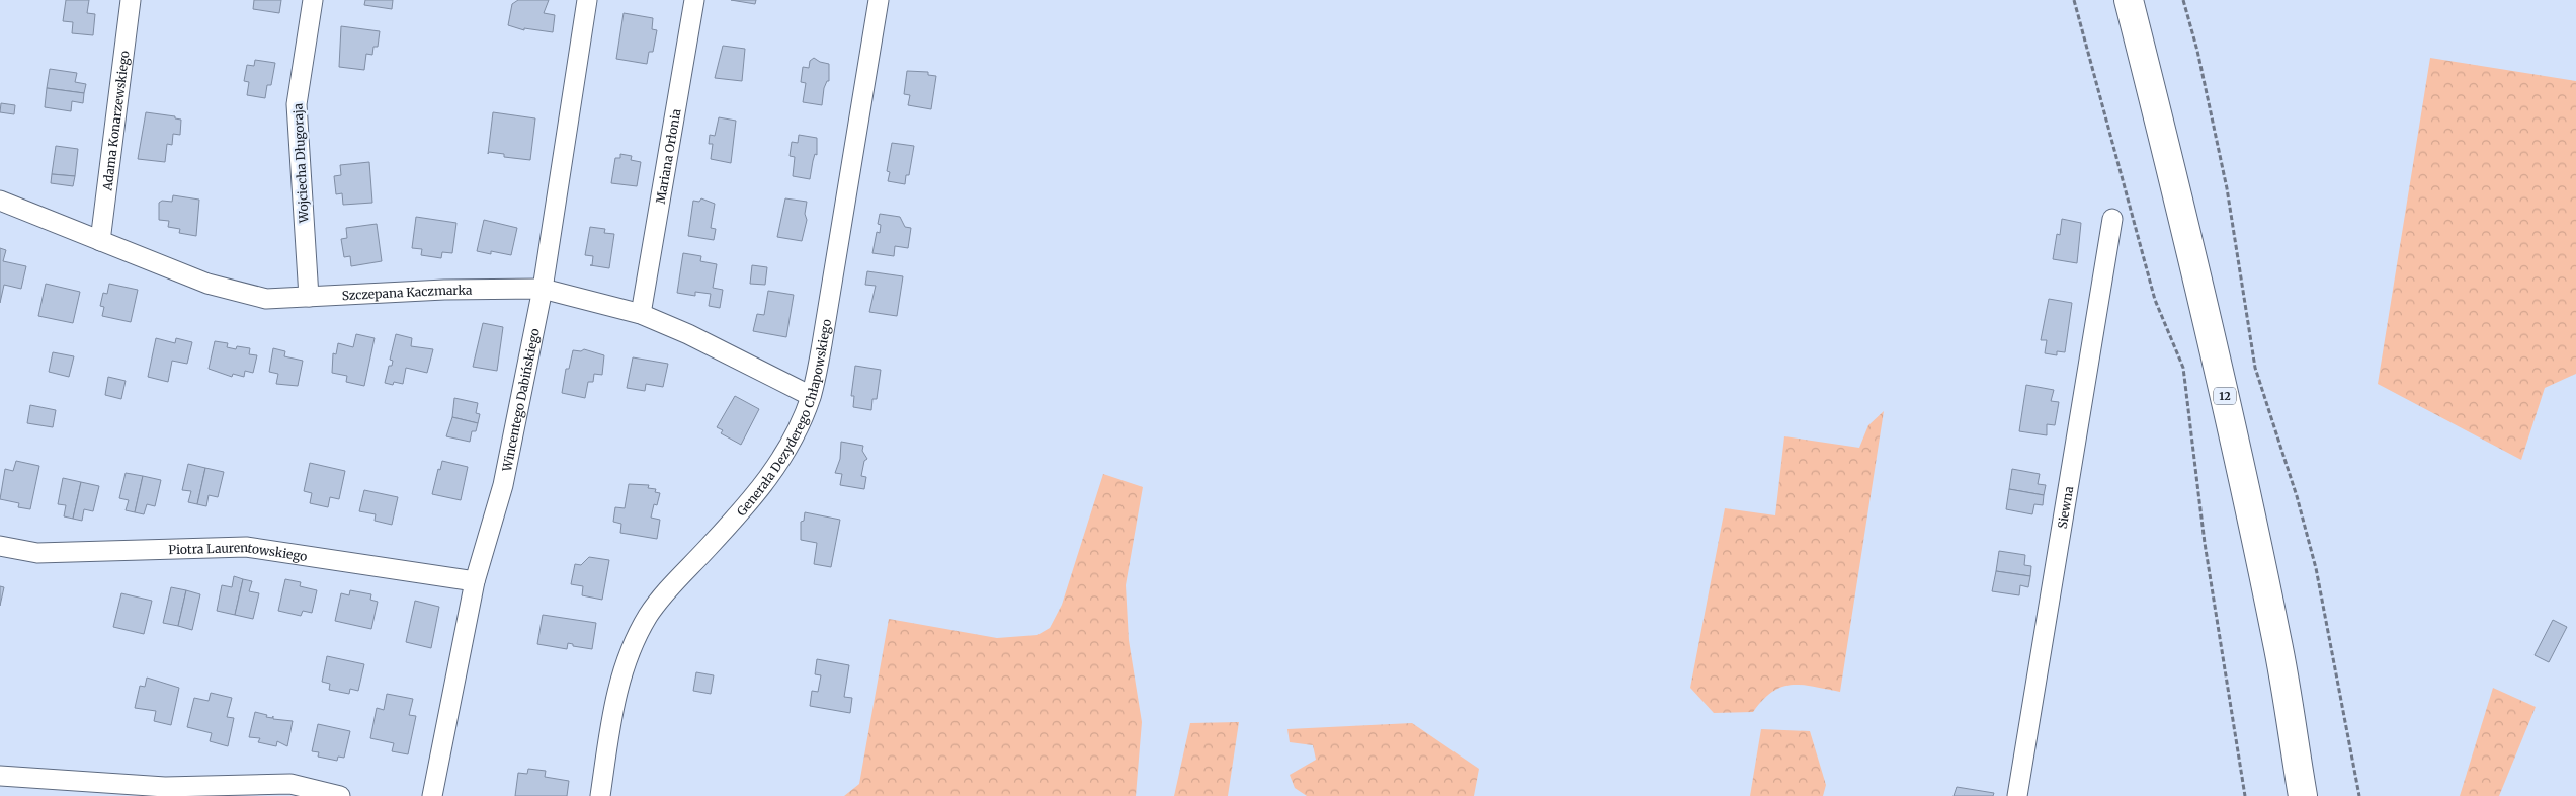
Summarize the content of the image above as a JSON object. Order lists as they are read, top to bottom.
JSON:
{
  "streets": {
    "main road": ["12"],
    "street": [
      "Adama Konarzewskiego",
      "Mariana Orłonia",
      "Wojciecha Długoraja",
      "Szczepana Kaczmarka",
      "Wincentego Dabińskiego",
      "Generała Dezyderego Chłapowskiego",
      "Siewna",
      "Piotra Laurentowskiego"
    ]
  },
  "crossings": [
    ["Adama Konarzewskiego", "Szczepana Kaczmarka"],
    ["Mariana Orłonia", "Szczepana Kaczmarka"],
    ["Wojciecha Długoraja", "Szczepana Kaczmarka"],
    ["Szczepana Kaczmarka", "Wincentego Dabińskiego"],
    ["Szczepana Kaczmarka", "Generała Dezyderego Chłapowskiego"],
    ["Wincentego Dabińskiego", "Piotra Laurentowskiego"]
  ]
}
